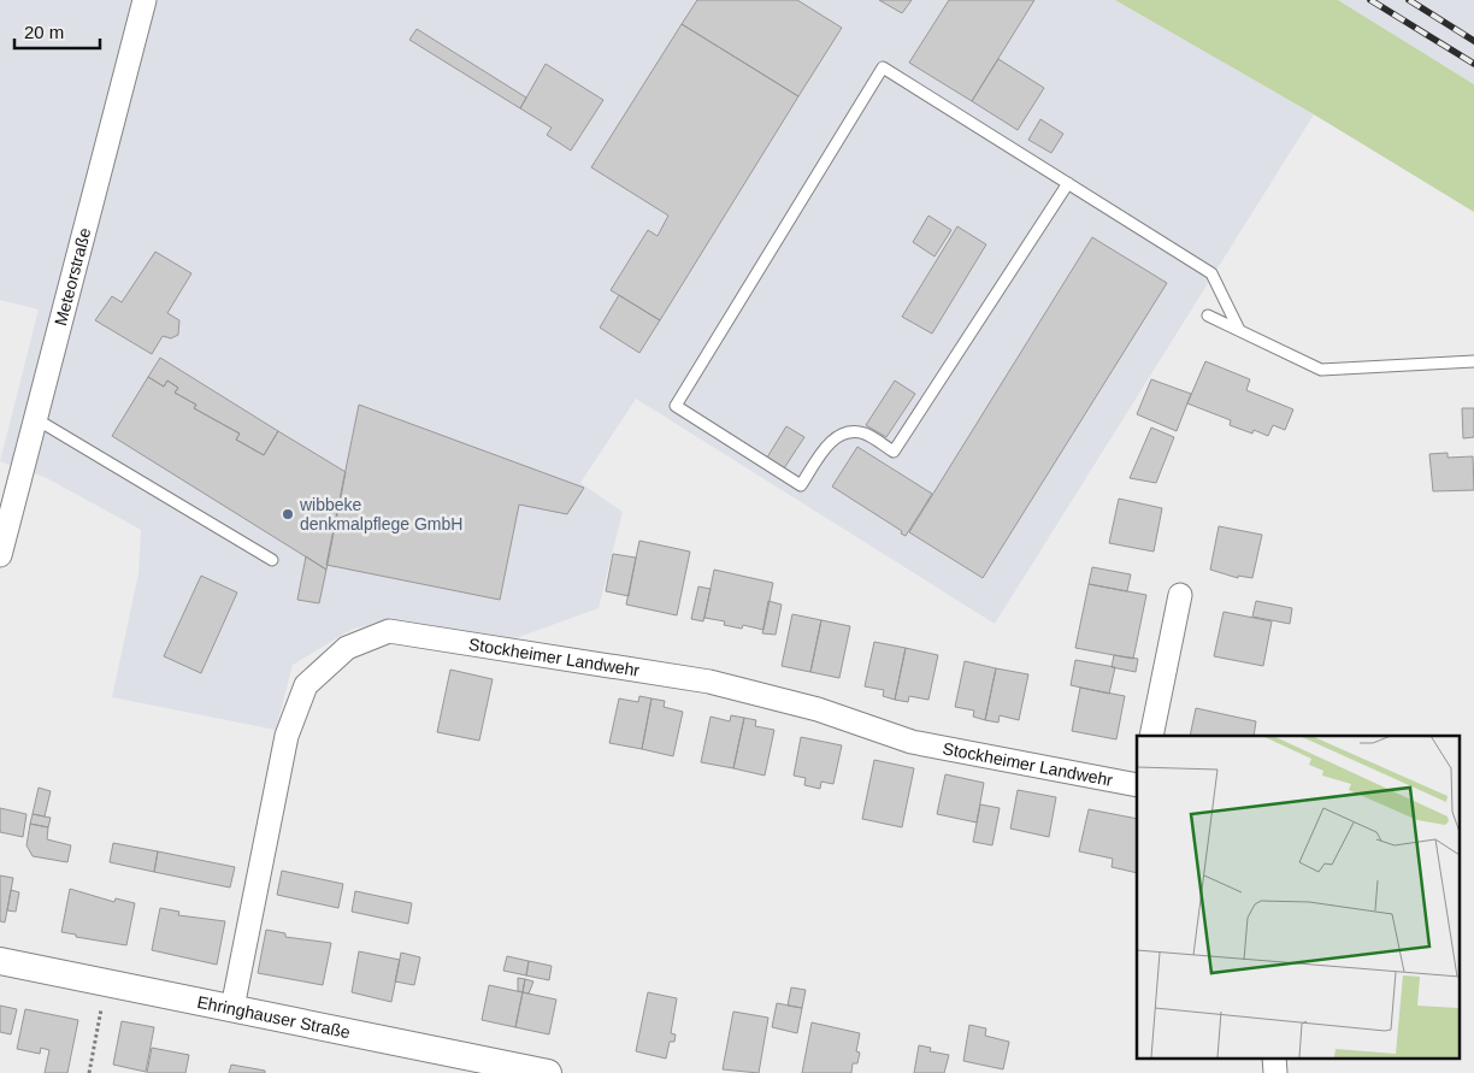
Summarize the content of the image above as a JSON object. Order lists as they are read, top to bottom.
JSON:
{
  "streets": {
    "street": ["Meteorstraße", "Stockheimer Landwehr", "Ehringhauser Straße"]
  },
  "crossings": [
    ["Stockheimer Landwehr", "Ehringhauser Straße"]
  ],
  "places": ["wibbeke denkmalpflege GmbH"],
  "scale_bar": "20 m"
}
